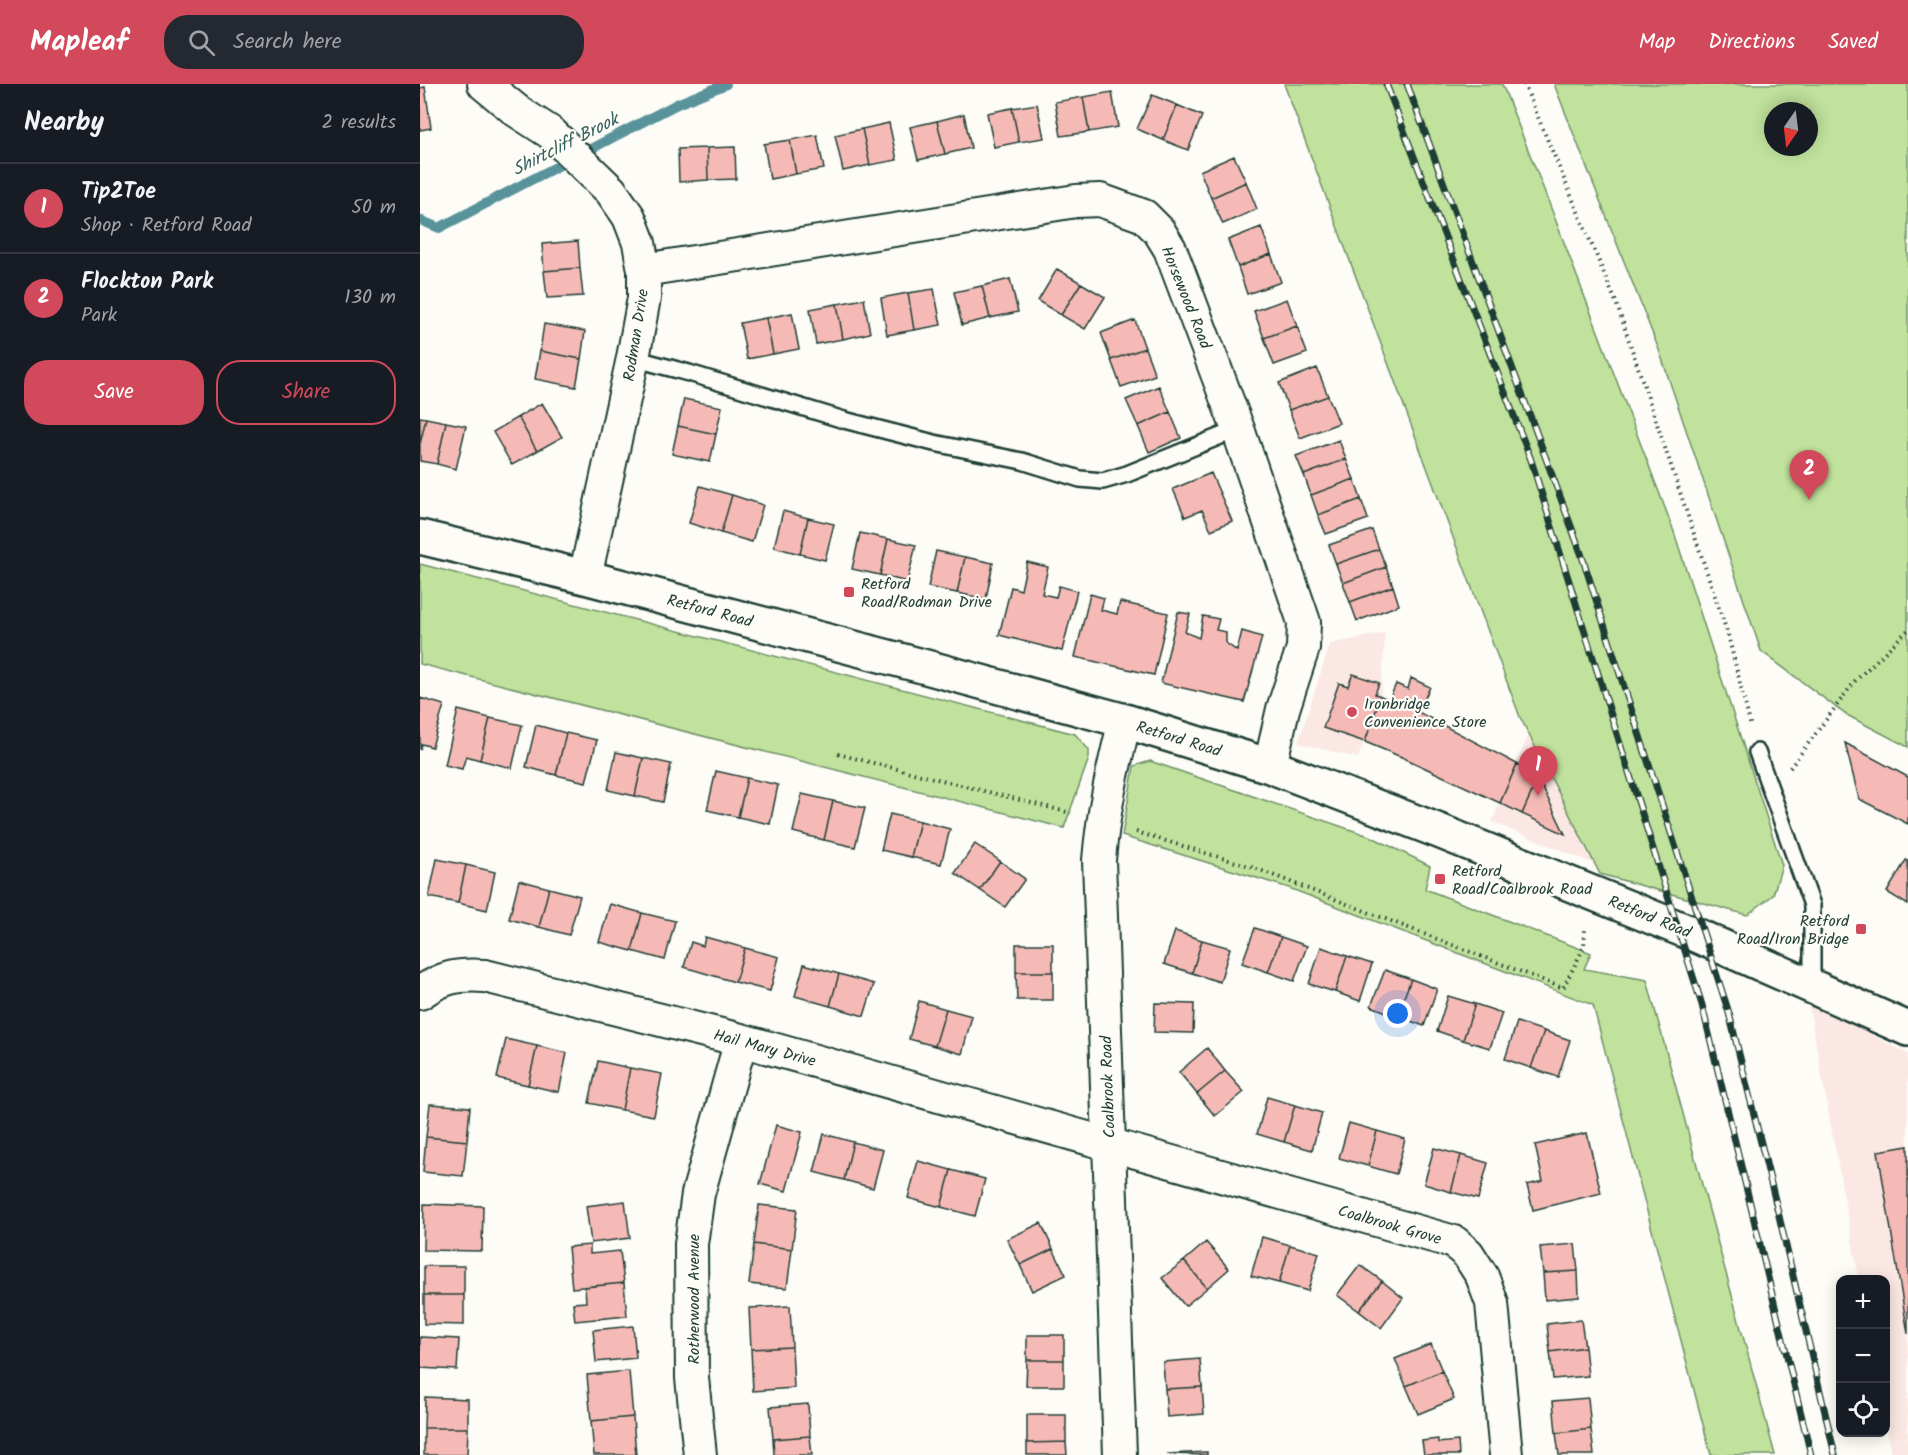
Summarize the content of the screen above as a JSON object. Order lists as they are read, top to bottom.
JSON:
{
  "streets": {
    "main road": ["Retford Road"],
    "street": [
      "Horsewood Road",
      "Rodman Drive",
      "Hail Mary Drive",
      "Coalbrook Road",
      "Coalbrook Grove",
      "Rotherwood Avenue"
    ]
  },
  "crossings": [
    ["Horsewood Road", "Rodman Drive"],
    ["Horsewood Road", "Retford Road"],
    ["Rodman Drive", "Retford Road"],
    ["Retford Road", "Coalbrook Road"],
    ["Hail Mary Drive", "Coalbrook Road"],
    ["Hail Mary Drive", "Coalbrook Grove"],
    ["Hail Mary Drive", "Rotherwood Avenue"],
    ["Coalbrook Road", "Coalbrook Grove"]
  ],
  "water": ["Shirtcliff Brook"],
  "places": {
    "transit": ["Retford Road/Rodman Drive", "Retford Road/Coalbrook Road", "Retford Road/Iron Bridge"],
    "other": ["Ironbridge Convenience Store"]
  },
  "north": "bottom",
  "page": {
    "header": "Mapleaf",
    "search": "Search here",
    "nav": ["Map", "Directions", "Saved"],
    "heading": ["Nearby", "2 results"],
    "list": [
      {
        "mark": "1",
        "name": "Tip2Toe",
        "note": "Shop · Retford Road",
        "value": "50 m"
      },
      {
        "mark": "2",
        "name": "Flockton Park",
        "note": "Park",
        "value": "130 m"
      }
    ],
    "buttons": ["Save", "Share"],
    "pins": ["2", "1"],
    "map_buttons": ["+", "−"]
  }
}
